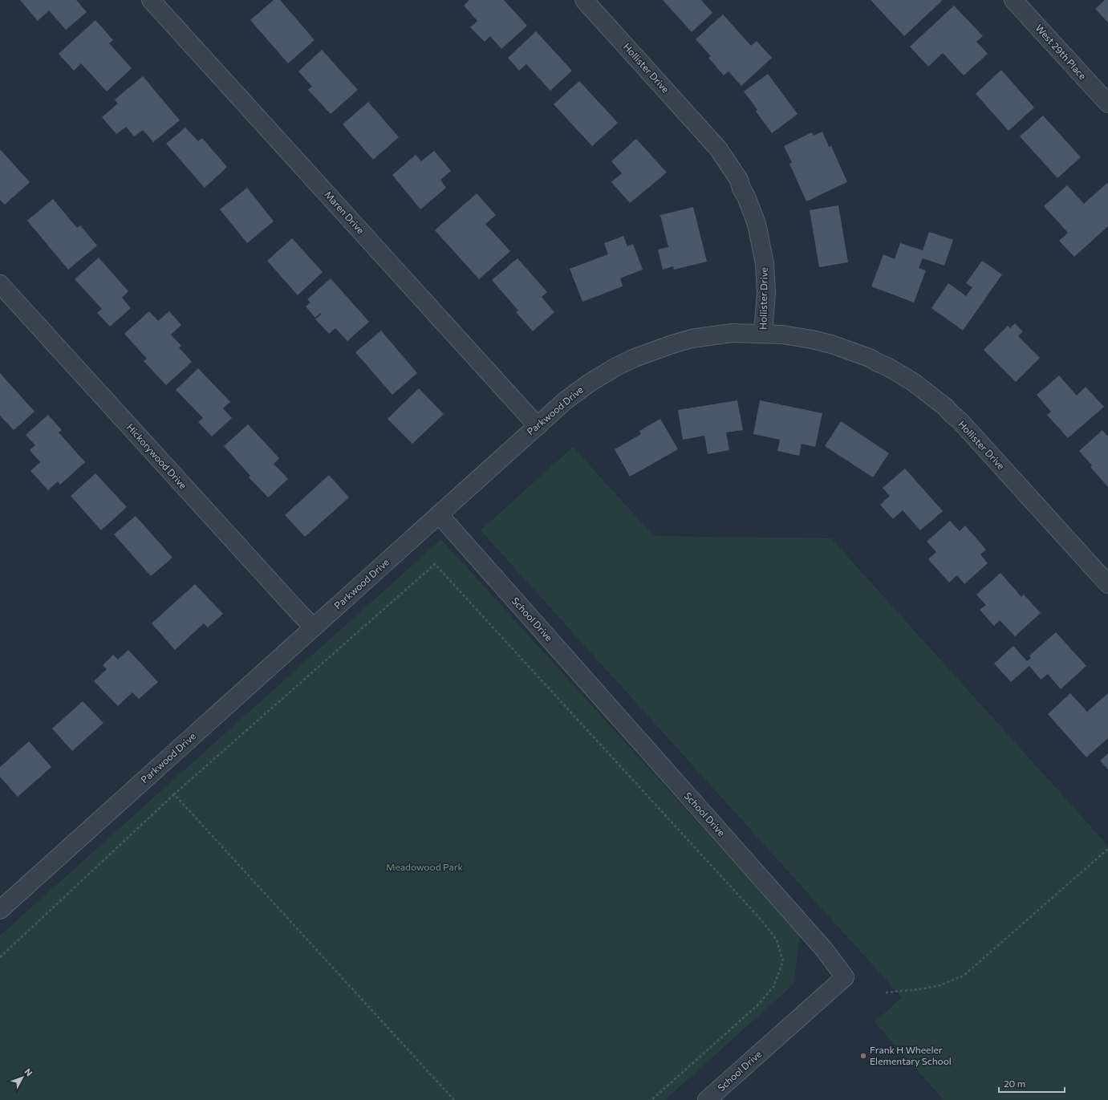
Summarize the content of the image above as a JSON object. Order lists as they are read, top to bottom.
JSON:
{
  "streets": {
    "street": [
      "West 29th Place",
      "Hollister Drive",
      "Maren Drive",
      "Parkwood Drive",
      "Hickorywood Drive",
      "School Drive"
    ]
  },
  "crossings": [
    ["Hollister Drive", "Parkwood Drive"],
    ["Maren Drive", "Parkwood Drive"],
    ["Parkwood Drive", "Hickorywood Drive"],
    ["Parkwood Drive", "School Drive"]
  ],
  "parks": ["Meadowood Park"],
  "places": ["Frank H Wheeler Elementary School"],
  "scale_bar": "20 m",
  "north": "top right"
}
